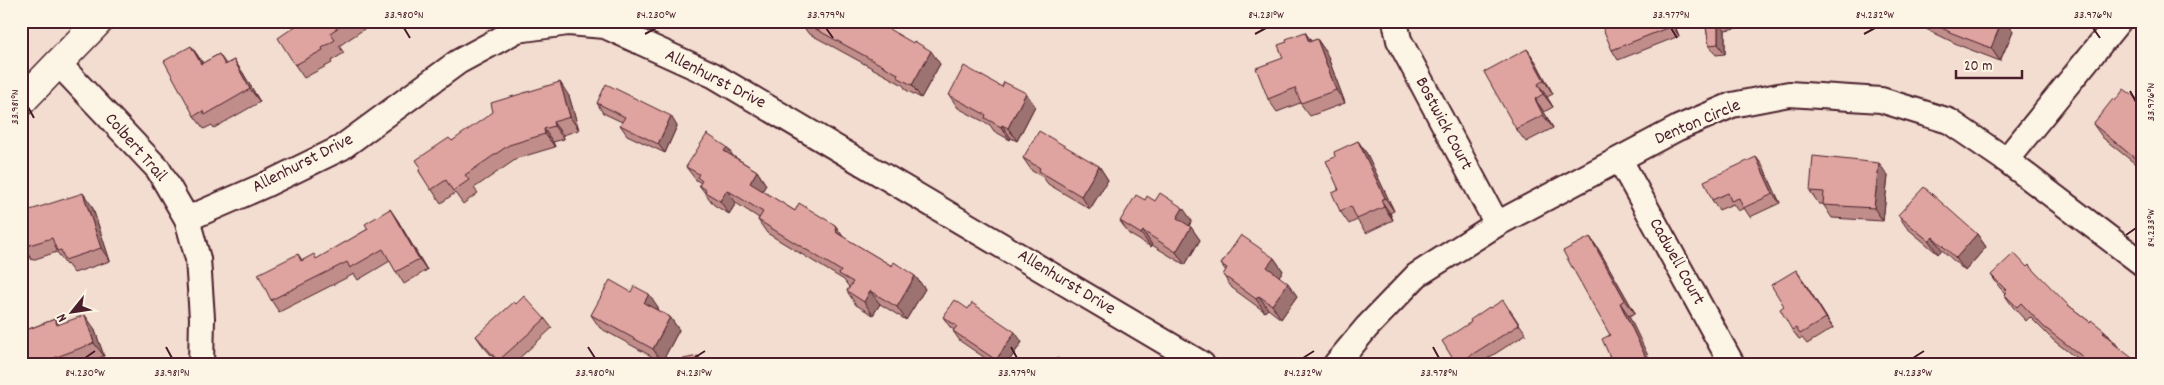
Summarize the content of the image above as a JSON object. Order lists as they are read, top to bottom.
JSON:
{
  "streets": {
    "street": [
      "Allenhurst Drive",
      "Denton Circle",
      "Bostwick Court",
      "Colbert Trail",
      "Cadwell Court"
    ]
  },
  "crossings": [
    ["Allenhurst Drive", "Colbert Trail"],
    ["Denton Circle", "Bostwick Court"],
    ["Denton Circle", "Cadwell Court"]
  ],
  "scale_bar": "20 m",
  "north": "bottom left",
  "coordinates": [
    "33.980°N",
    "84.230°W",
    "33.979°N",
    "84.231°W",
    "33.977°N",
    "84.232°W",
    "33.976°N",
    "33.981°N",
    "84.233°W",
    "33.978°N"
  ]
}
